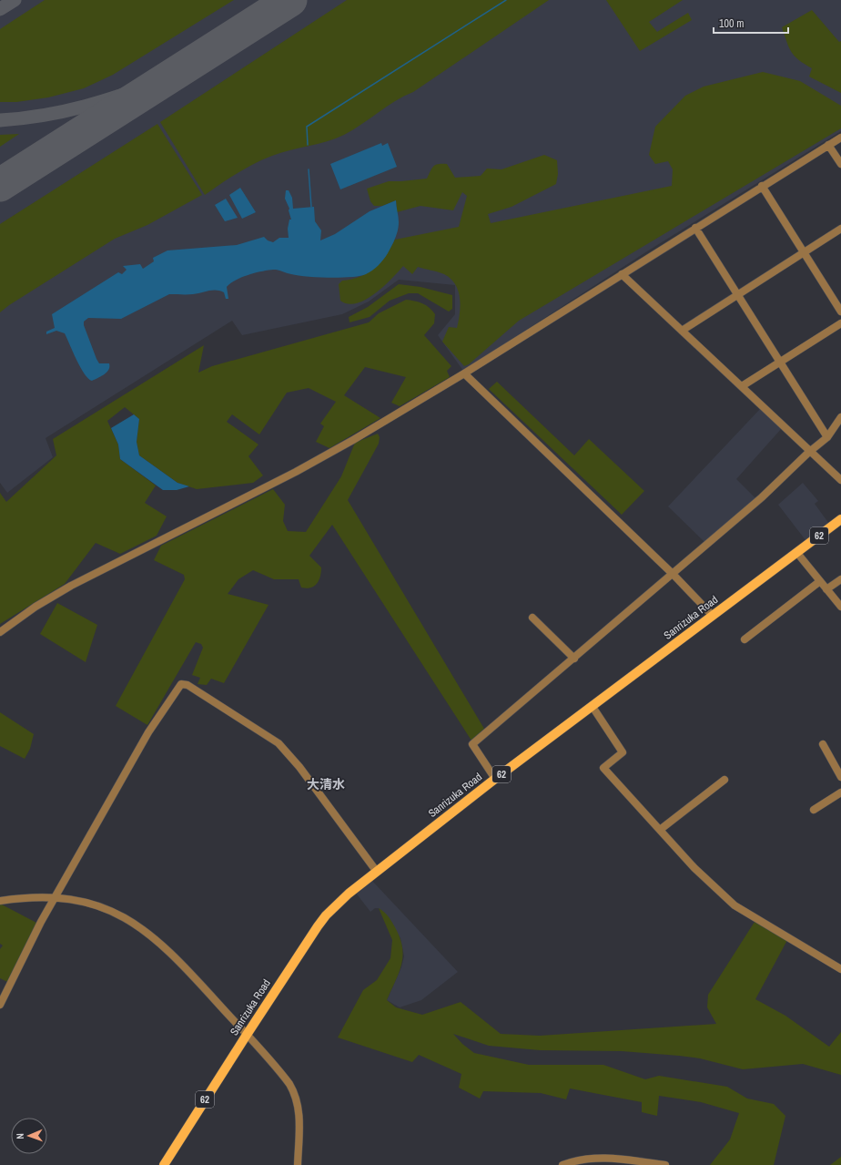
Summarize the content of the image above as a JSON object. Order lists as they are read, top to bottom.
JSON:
{
  "streets": {
    "main road": ["62", "Sanrizuka Road"]
  },
  "districts": ["大清水"],
  "scale_bar": "100 m",
  "north": "left"
}
